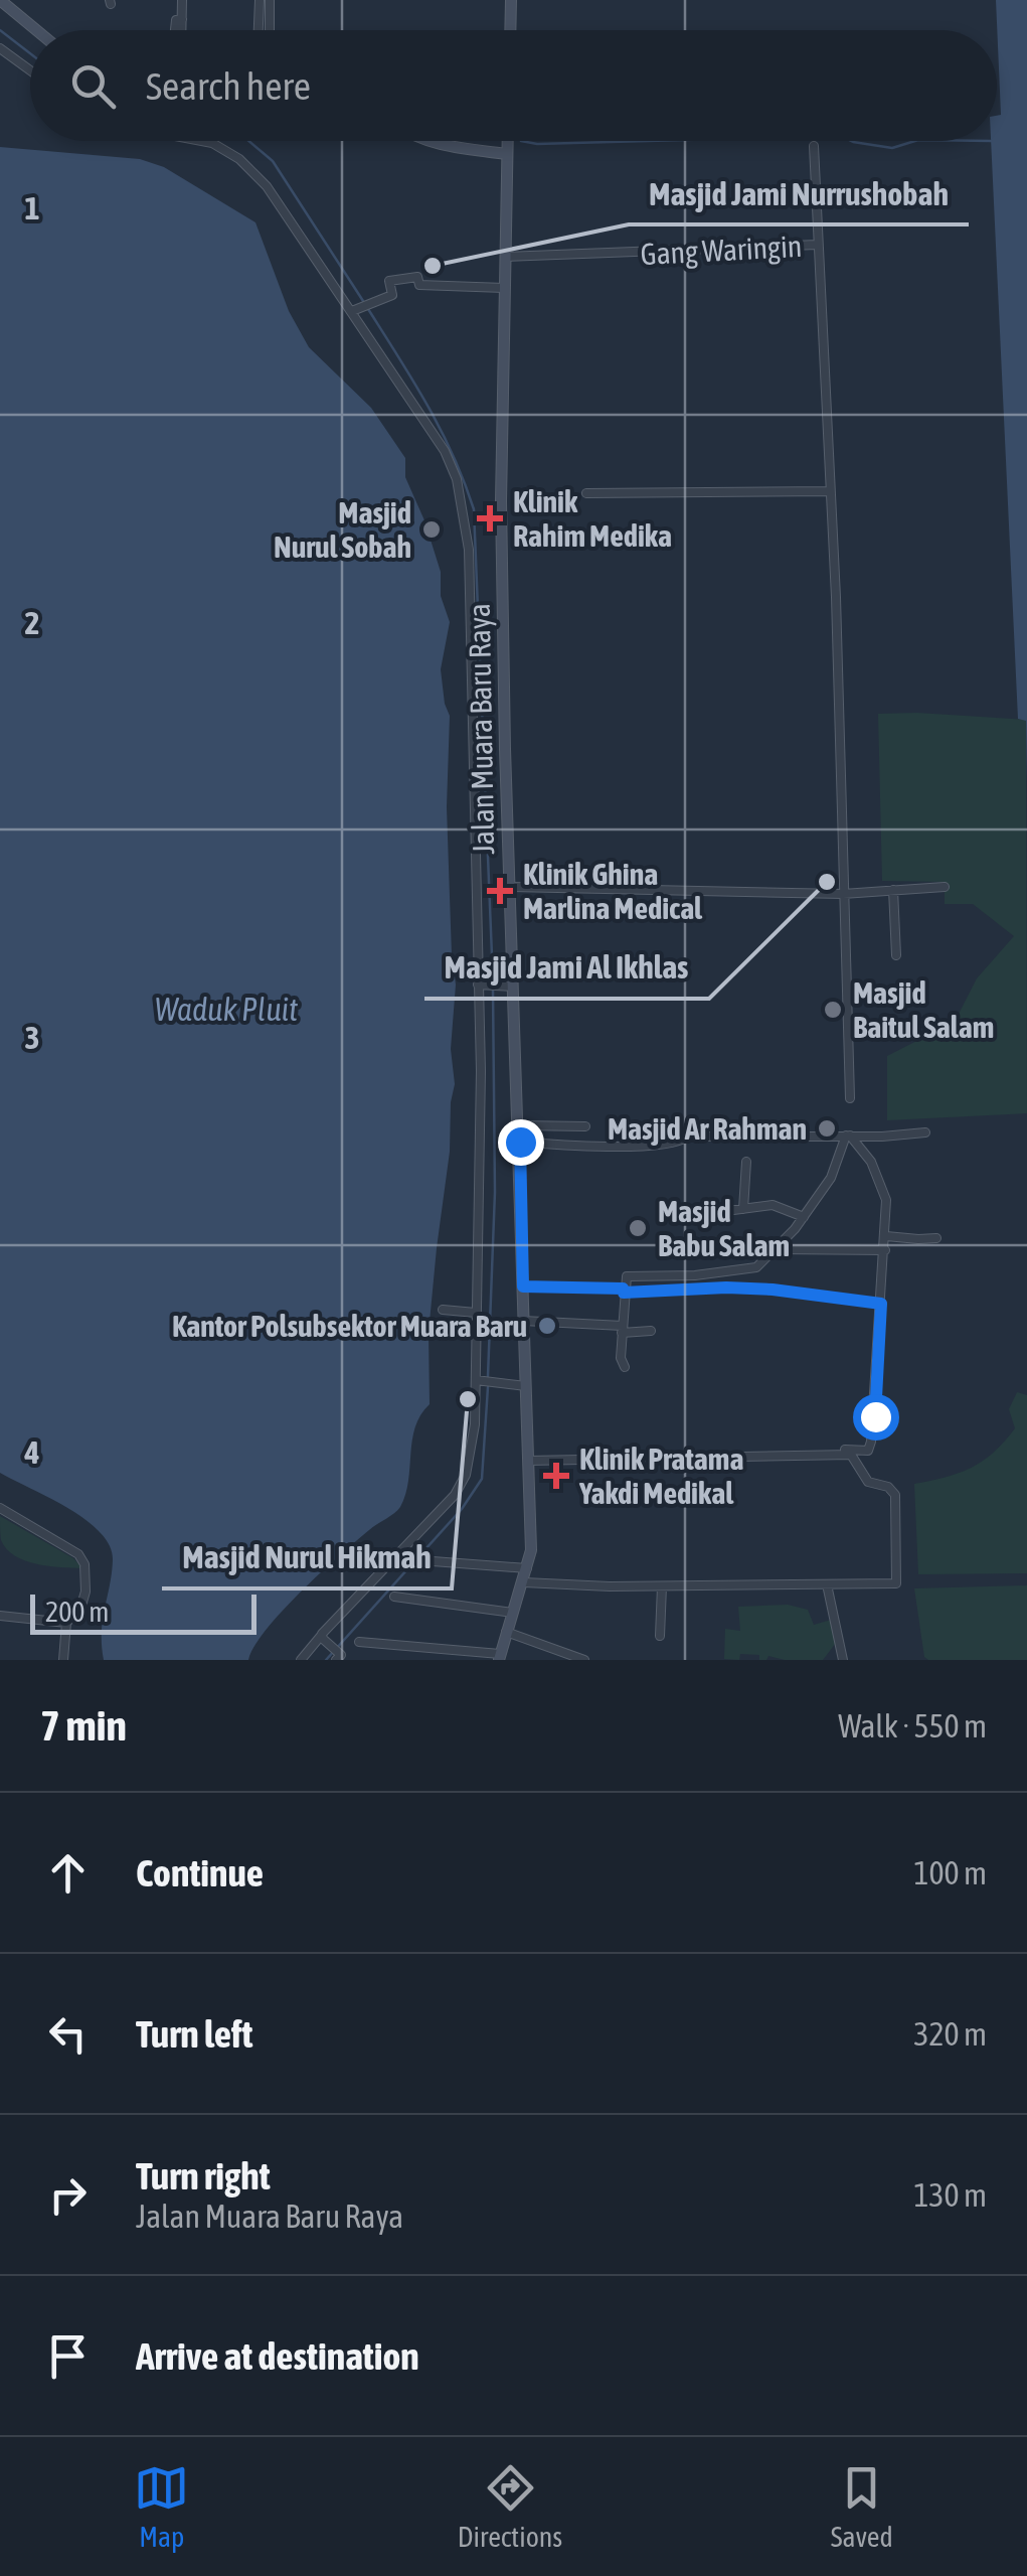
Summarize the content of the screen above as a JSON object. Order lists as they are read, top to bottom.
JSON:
{
  "streets": {
    "street": ["Gang Waringin", "Jalan Muara Baru Raya"]
  },
  "crossings": [
    ["Gang Waringin", "Jalan Muara Baru Raya"]
  ],
  "water": ["Waduk Pluit"],
  "places": {
    "other": [
      "Masjid Jami Nurrushobah",
      "Masjid Nurul Sobah",
      "Masjid Jami Al Ikhlas",
      "Masjid Baitul Salam",
      "Masjid Ar Rahman",
      "Masjid Babu Salam",
      "Kantor Polsubsektor Muara Baru",
      "Masjid Nurul Hikmah"
    ],
    "health": ["Klinik Rahim Medika", "Klinik Ghina Marlina Medical", "Klinik Pratama Yakdi Medikal"]
  },
  "scale_bar": "200 m",
  "page": {
    "search": "Search here",
    "scale": "200 m",
    "heading": ["7 min", "Walk · 550 m"],
    "list": [
      ["Continue", "100 m"],
      ["Turn left", "320 m"],
      ["Turn right", "Jalan Muara Baru Raya", "130 m"],
      "Arrive at destination"
    ],
    "nav": ["Map", "Directions", "Saved"]
  },
  "grid": {
    "rows": [
      "1",
      "2",
      "3",
      "4"
    ]
  }
}
